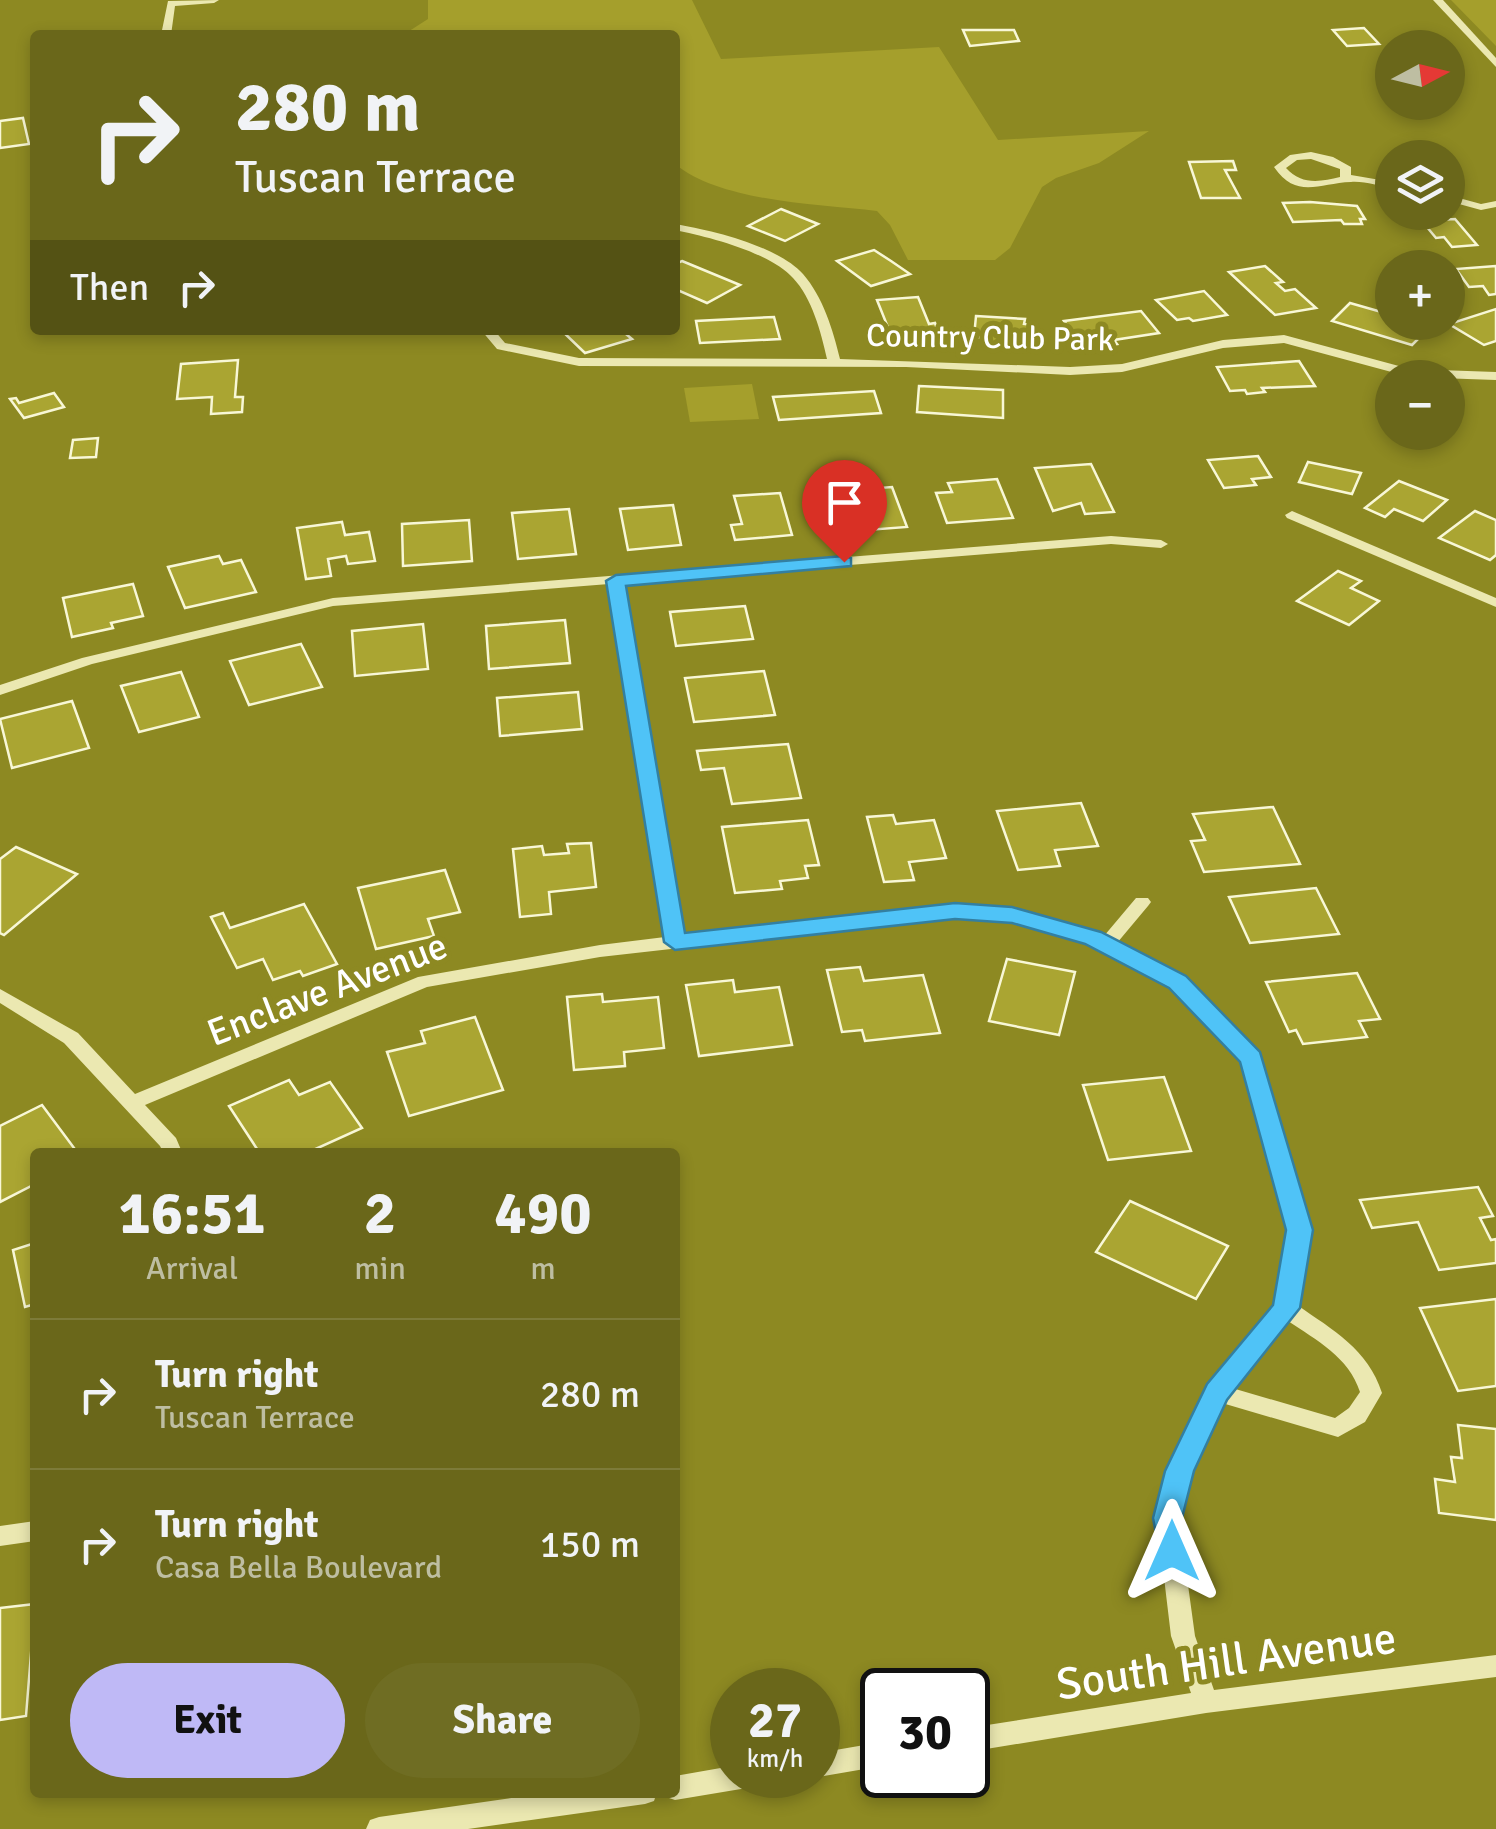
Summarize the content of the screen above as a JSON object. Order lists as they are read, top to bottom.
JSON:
{
  "streets": {
    "street": ["Country Club Park", "Enclave Avenue", "South Hill Avenue"]
  },
  "crossings": [
    ["Enclave Avenue", "South Hill Avenue"]
  ],
  "north": "right",
  "page": {
    "map_buttons": ["+", "−"],
    "turn": ["280 m", "Tuscan Terrace"],
    "then": "Then",
    "eta": [
      "16:51",
      "Arrival",
      "2",
      "min",
      "490",
      "m"
    ],
    "list": [
      {
        "name": "Turn right",
        "note": "Tuscan Terrace",
        "value": "280 m"
      },
      {
        "name": "Turn right",
        "note": "Casa Bella Boulevard",
        "value": "150 m"
      }
    ],
    "buttons": ["Exit", "Share"],
    "speed": "27 km/h",
    "limit": "30"
  }
}
